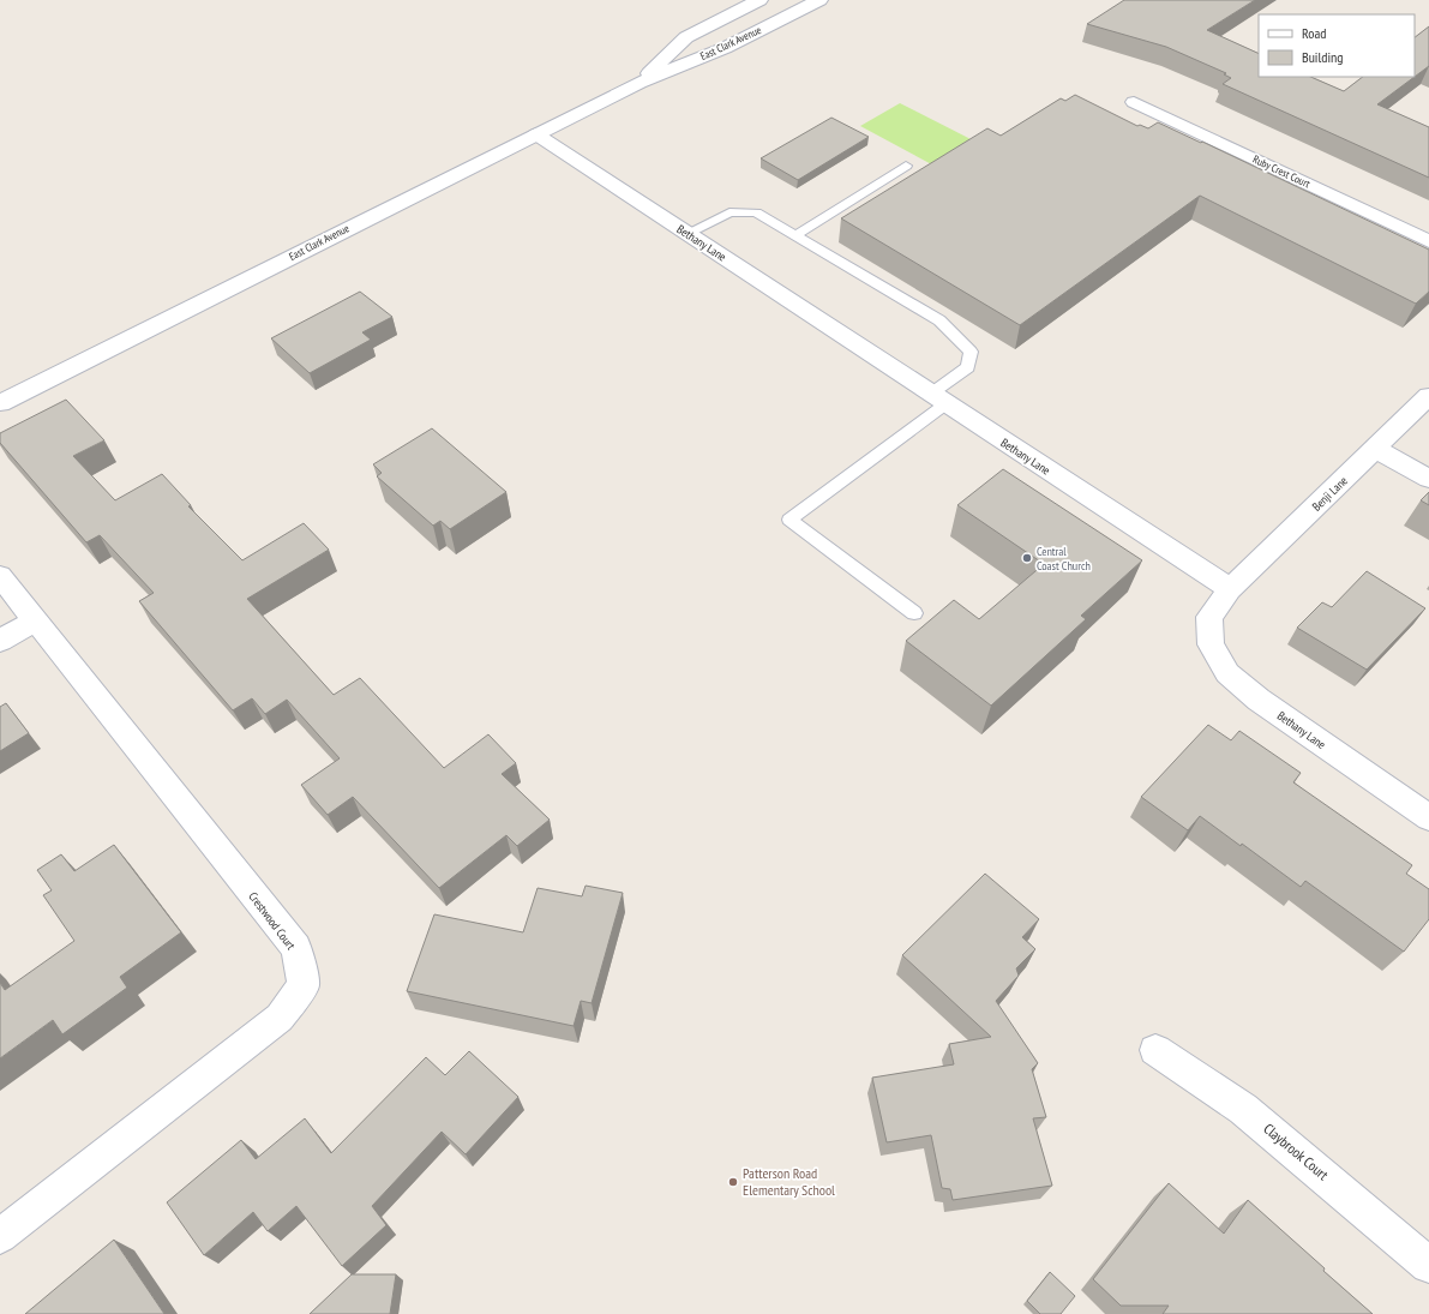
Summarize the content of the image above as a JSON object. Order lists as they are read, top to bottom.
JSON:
{
  "streets": {
    "street": [
      "East Clark Avenue",
      "Ruby Crest Court",
      "Bethany Lane",
      "Benji Lane",
      "Crestwood Court",
      "Claybrook Court"
    ]
  },
  "crossings": [
    ["East Clark Avenue", "Bethany Lane"],
    ["Bethany Lane", "Benji Lane"]
  ],
  "places": ["Central Coast Church", "Patterson Road Elementary School"],
  "legend": ["Road", "Building"]
}
